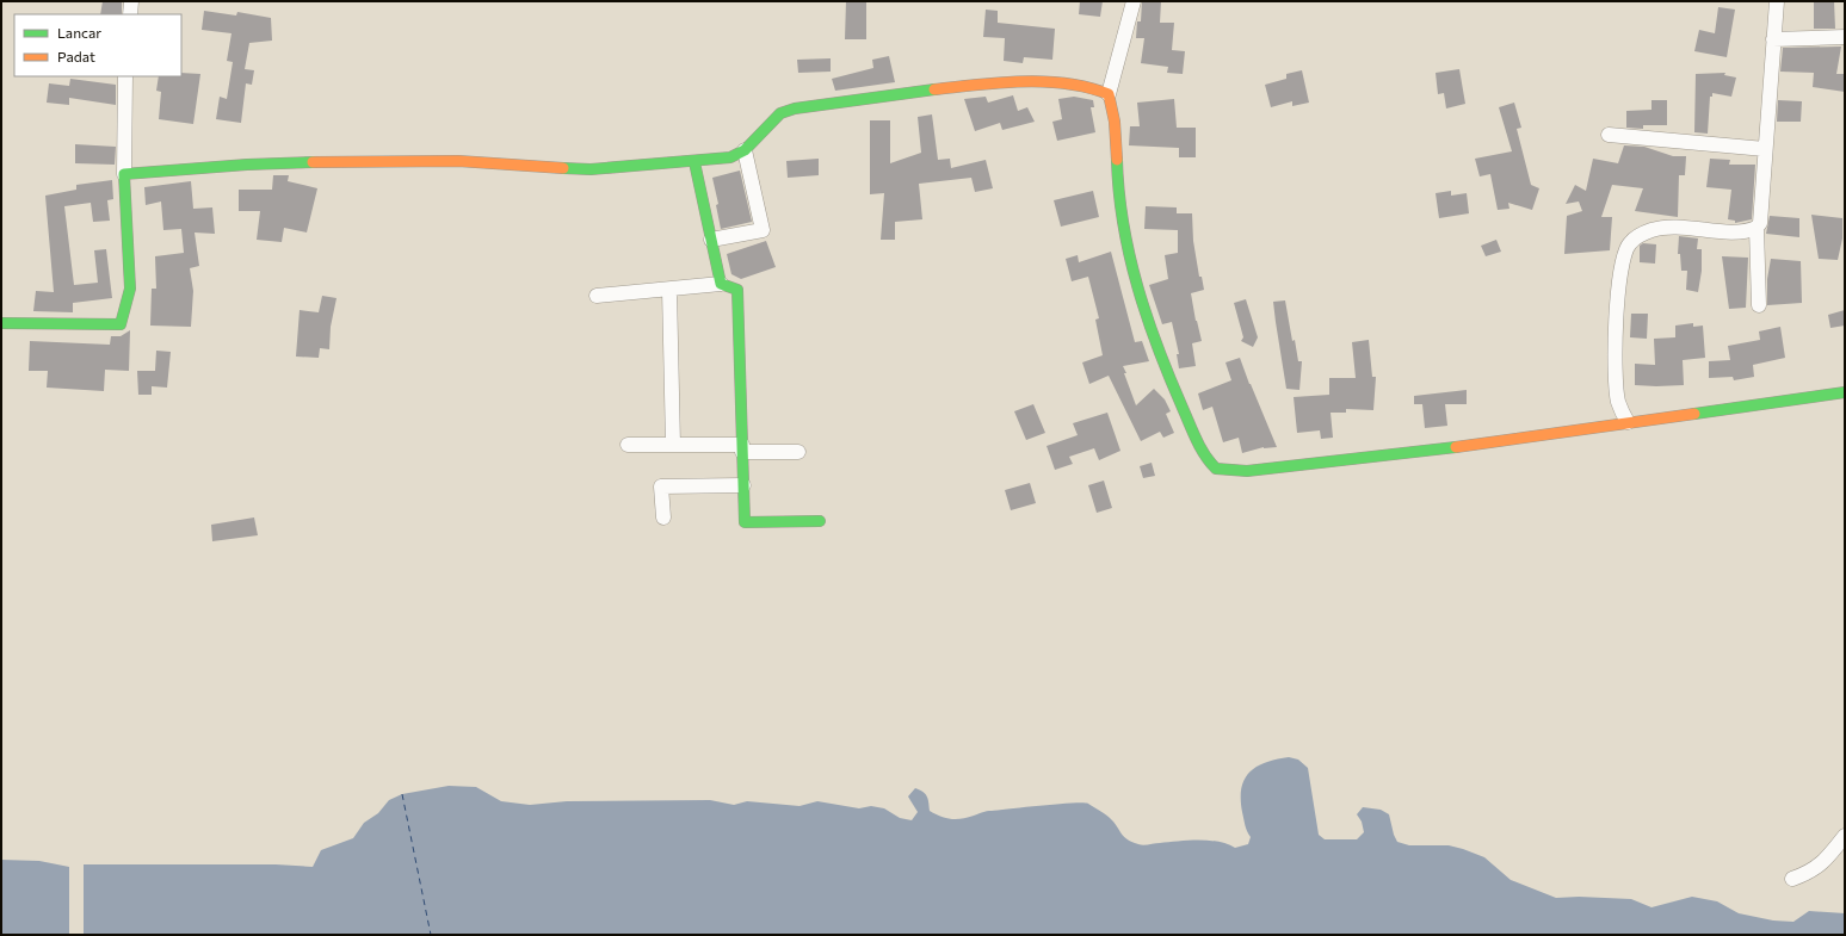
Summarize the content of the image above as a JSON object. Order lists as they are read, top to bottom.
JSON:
{
  "legend": ["Lancar", "Padat"]
}
